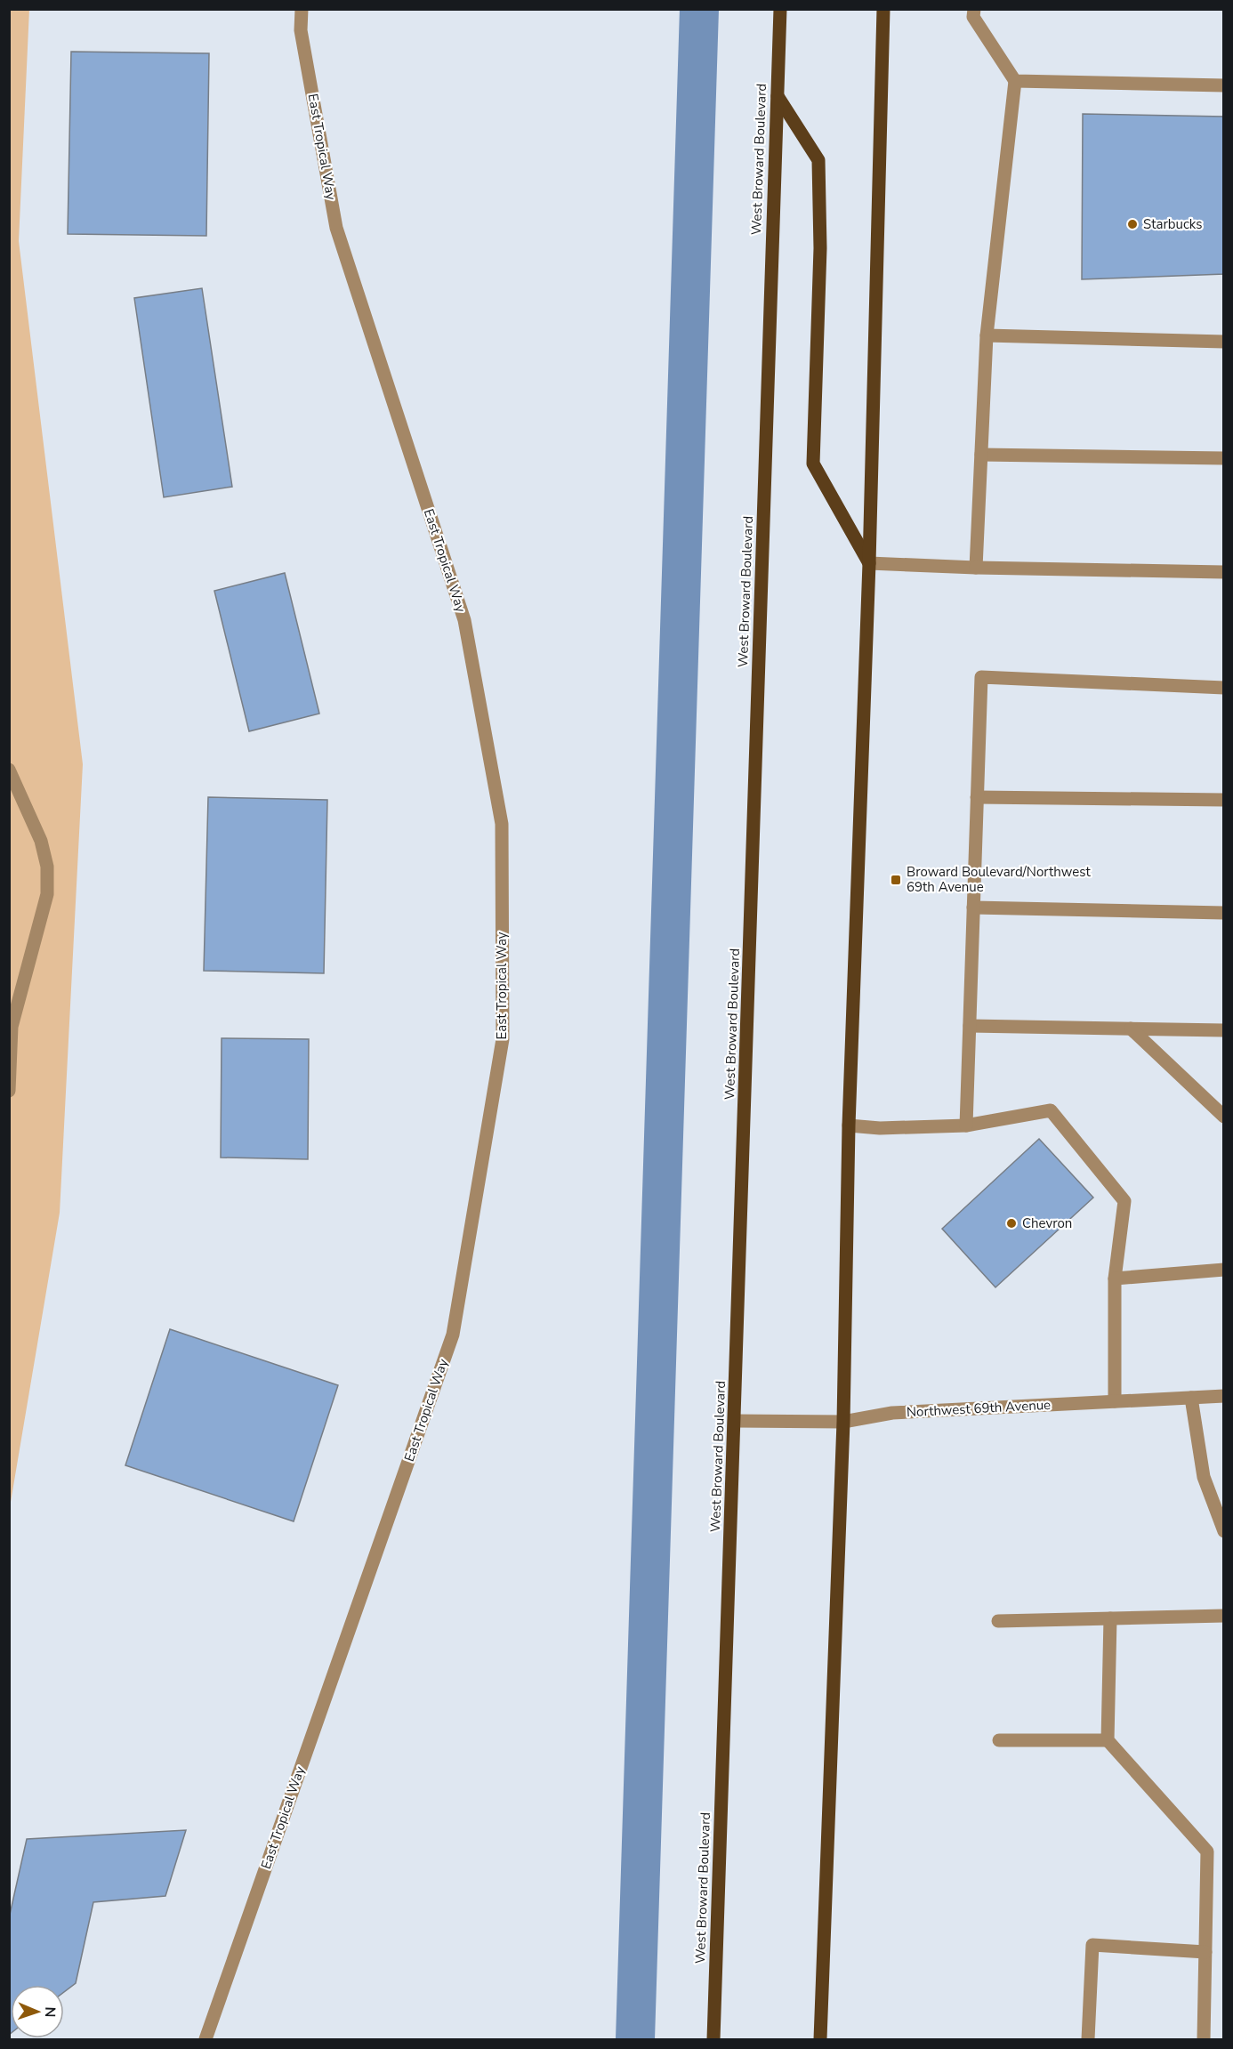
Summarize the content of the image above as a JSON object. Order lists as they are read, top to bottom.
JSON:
{
  "streets": {
    "main road": ["West Broward Boulevard"],
    "street": ["East Tropical Way", "Northwest 69th Avenue"]
  },
  "crossings": [
    ["West Broward Boulevard", "Northwest 69th Avenue"]
  ],
  "places": {
    "other": ["Starbucks", "Chevron"],
    "transit": ["Broward Boulevard/Northwest 69th Avenue"]
  },
  "north": "right"
}
